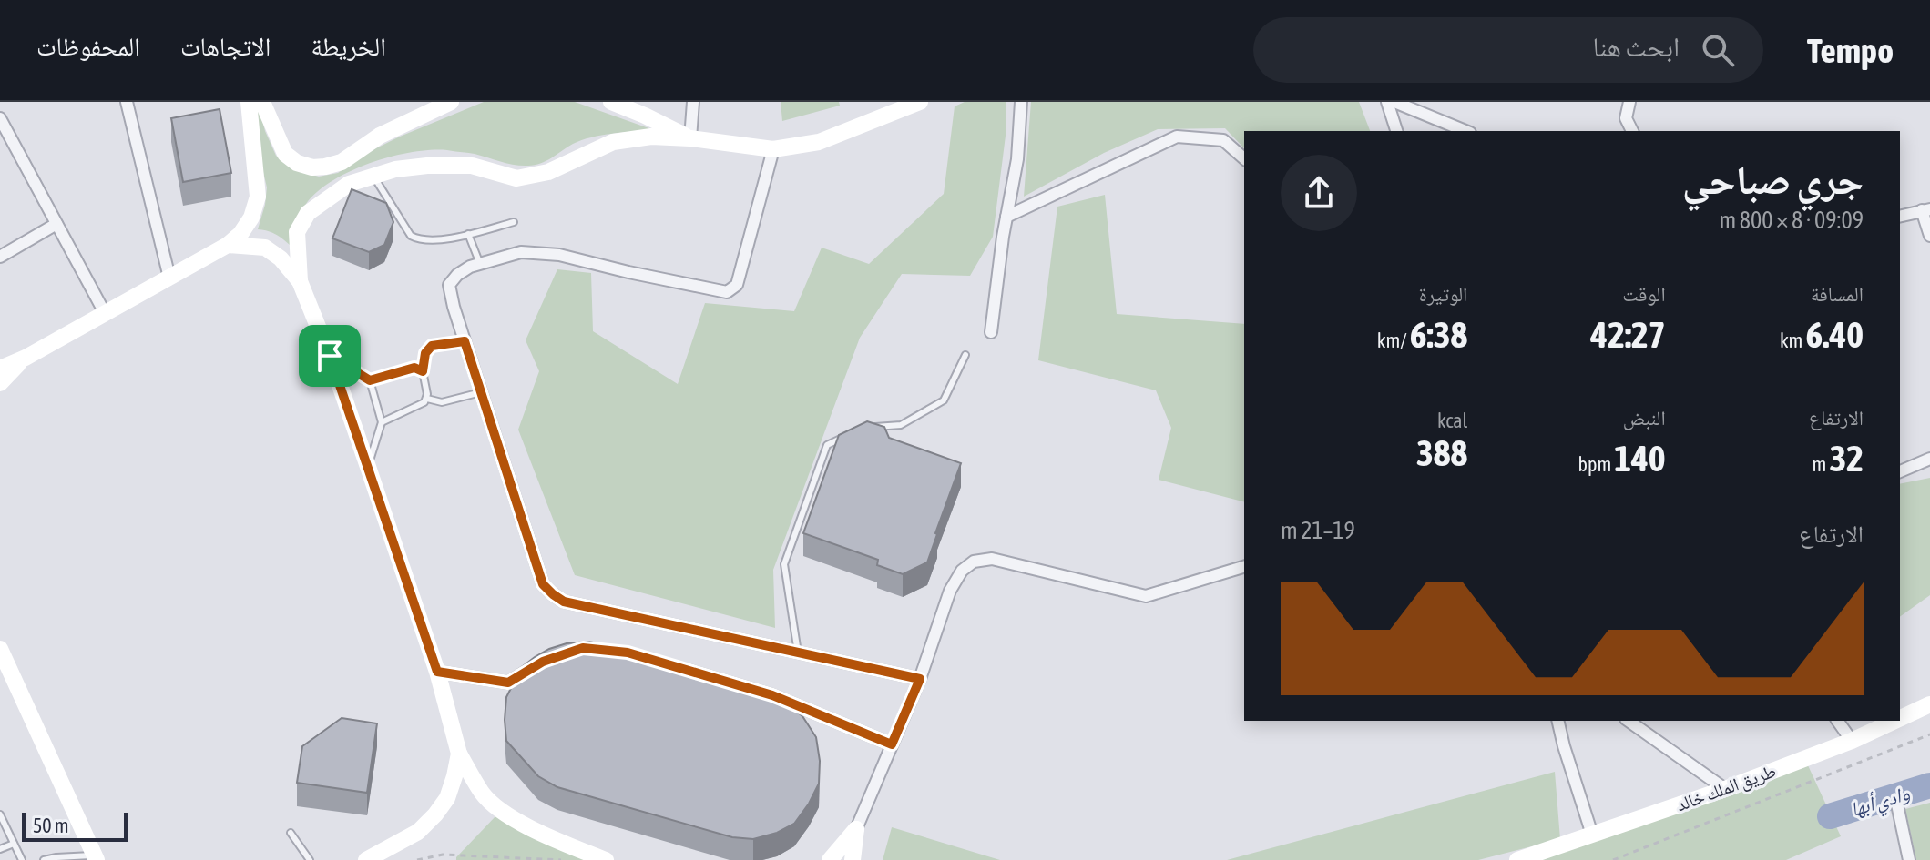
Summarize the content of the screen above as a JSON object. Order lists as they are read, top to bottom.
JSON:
{
  "streets": {
    "street": ["طريق الملك خالد"]
  },
  "water": ["وادي أبها"],
  "scale_bar": "50 m",
  "page": {
    "header": "Tempo",
    "search": "ابحث هنا",
    "nav": ["الخريطة", "الاتجاهات", "المحفوظات"],
    "heading": ["جري صباحي", "09:09 · 8 × 800 m"],
    "stats": [
      ["المسافة", "6.40 km"],
      ["الوقت", "42:27"],
      ["الوتيرة", "6:38 /km"],
      ["الارتفاع", "32 m"],
      ["النبض", "140 bpm"],
      ["kcal", "388"]
    ],
    "chart": ["الارتفاع", "19–21 m"],
    "scale": "50 m"
  }
}
